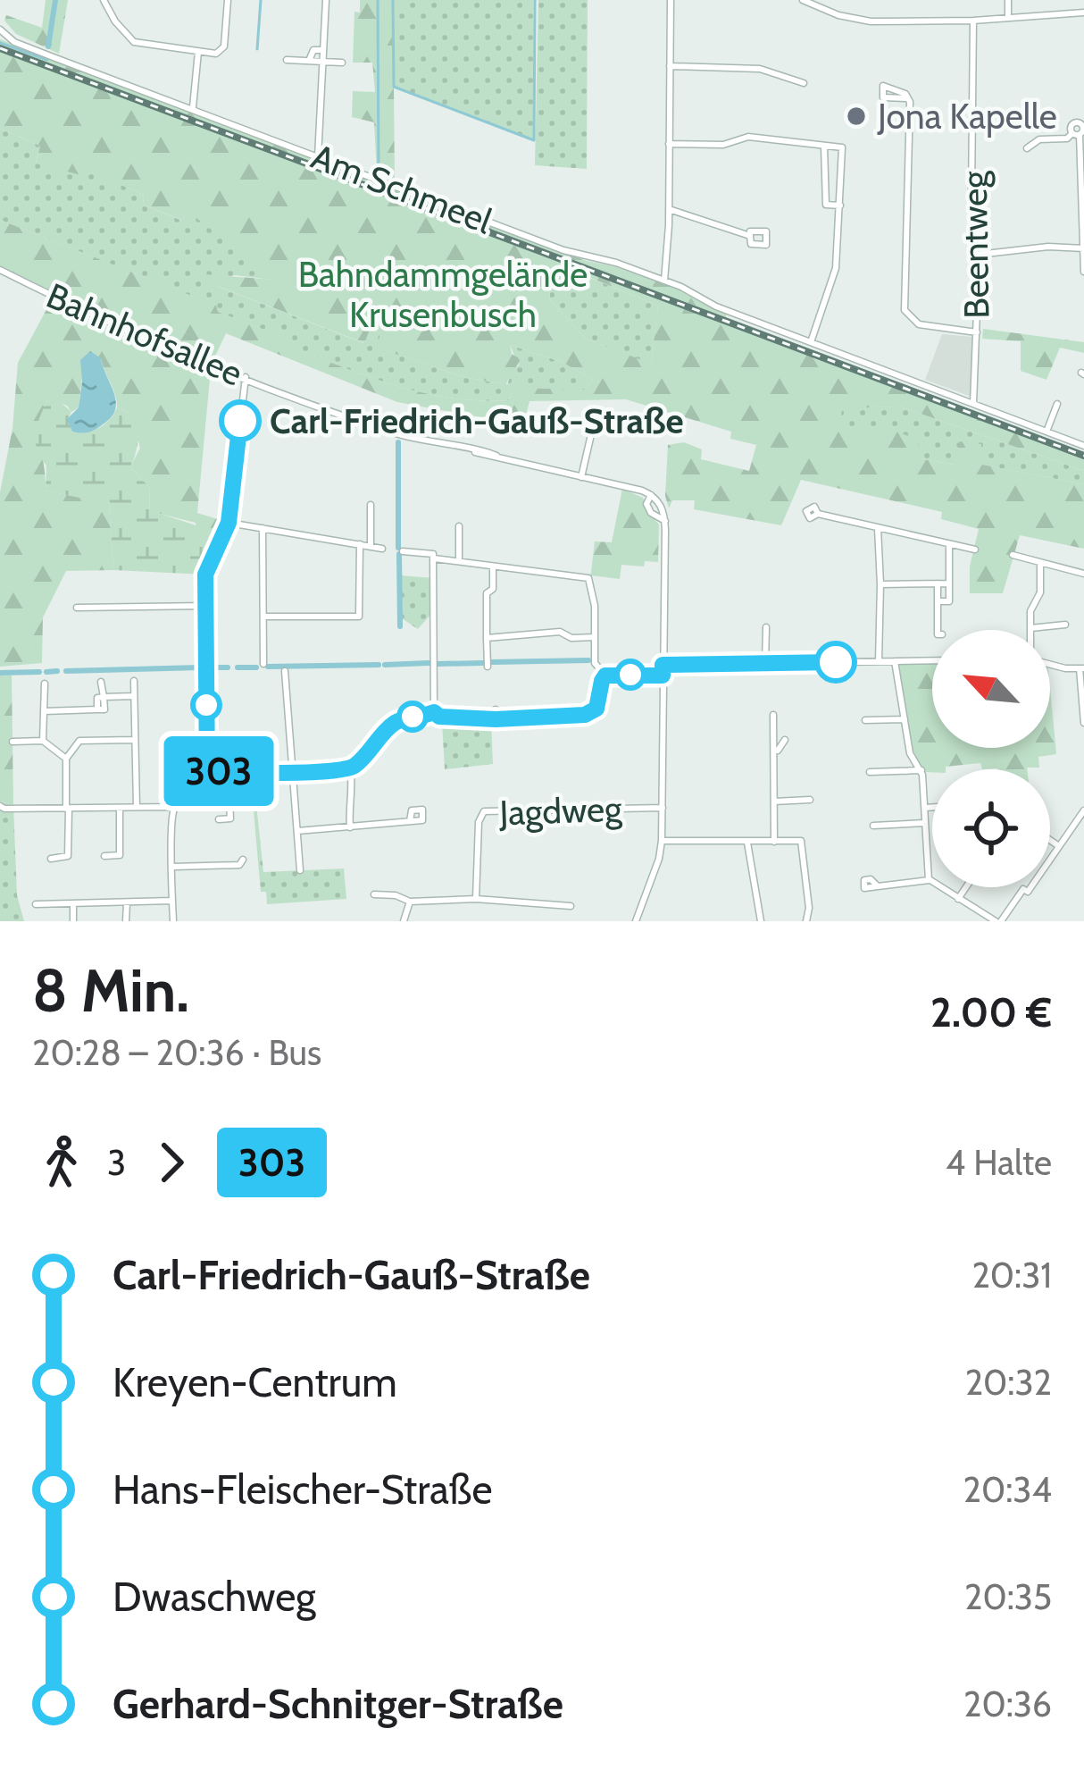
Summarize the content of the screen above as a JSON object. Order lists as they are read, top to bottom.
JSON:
{
  "streets": {
    "street": [
      "Am Schmeel",
      "Beentweg",
      "Bahnhofsallee",
      "Jagdweg"
    ]
  },
  "crossings": [
    ["Am Schmeel", "Beentweg"]
  ],
  "parks": ["Bahndammgelände Krusenbusch"],
  "places": ["Jona Kapelle", "Carl-Friedrich-Gauß-Straße"],
  "lines": ["bus line 303"],
  "north": "top left",
  "page": {
    "on_map": "303",
    "heading": ["8 Min.", "20:28 – 20:36 · Bus", "2.00 €"],
    "legs": ["3", "303", "4 Halte"],
    "list": [
      {
        "name": "Carl-Friedrich-Gauß-Straße",
        "value": "20:31"
      },
      {
        "name": "Kreyen-Centrum",
        "value": "20:32"
      },
      {
        "name": "Hans-Fleischer-Straße",
        "value": "20:34"
      },
      {
        "name": "Dwaschweg",
        "value": "20:35"
      },
      {
        "name": "Gerhard-Schnitger-Straße",
        "value": "20:36"
      }
    ]
  }
}
